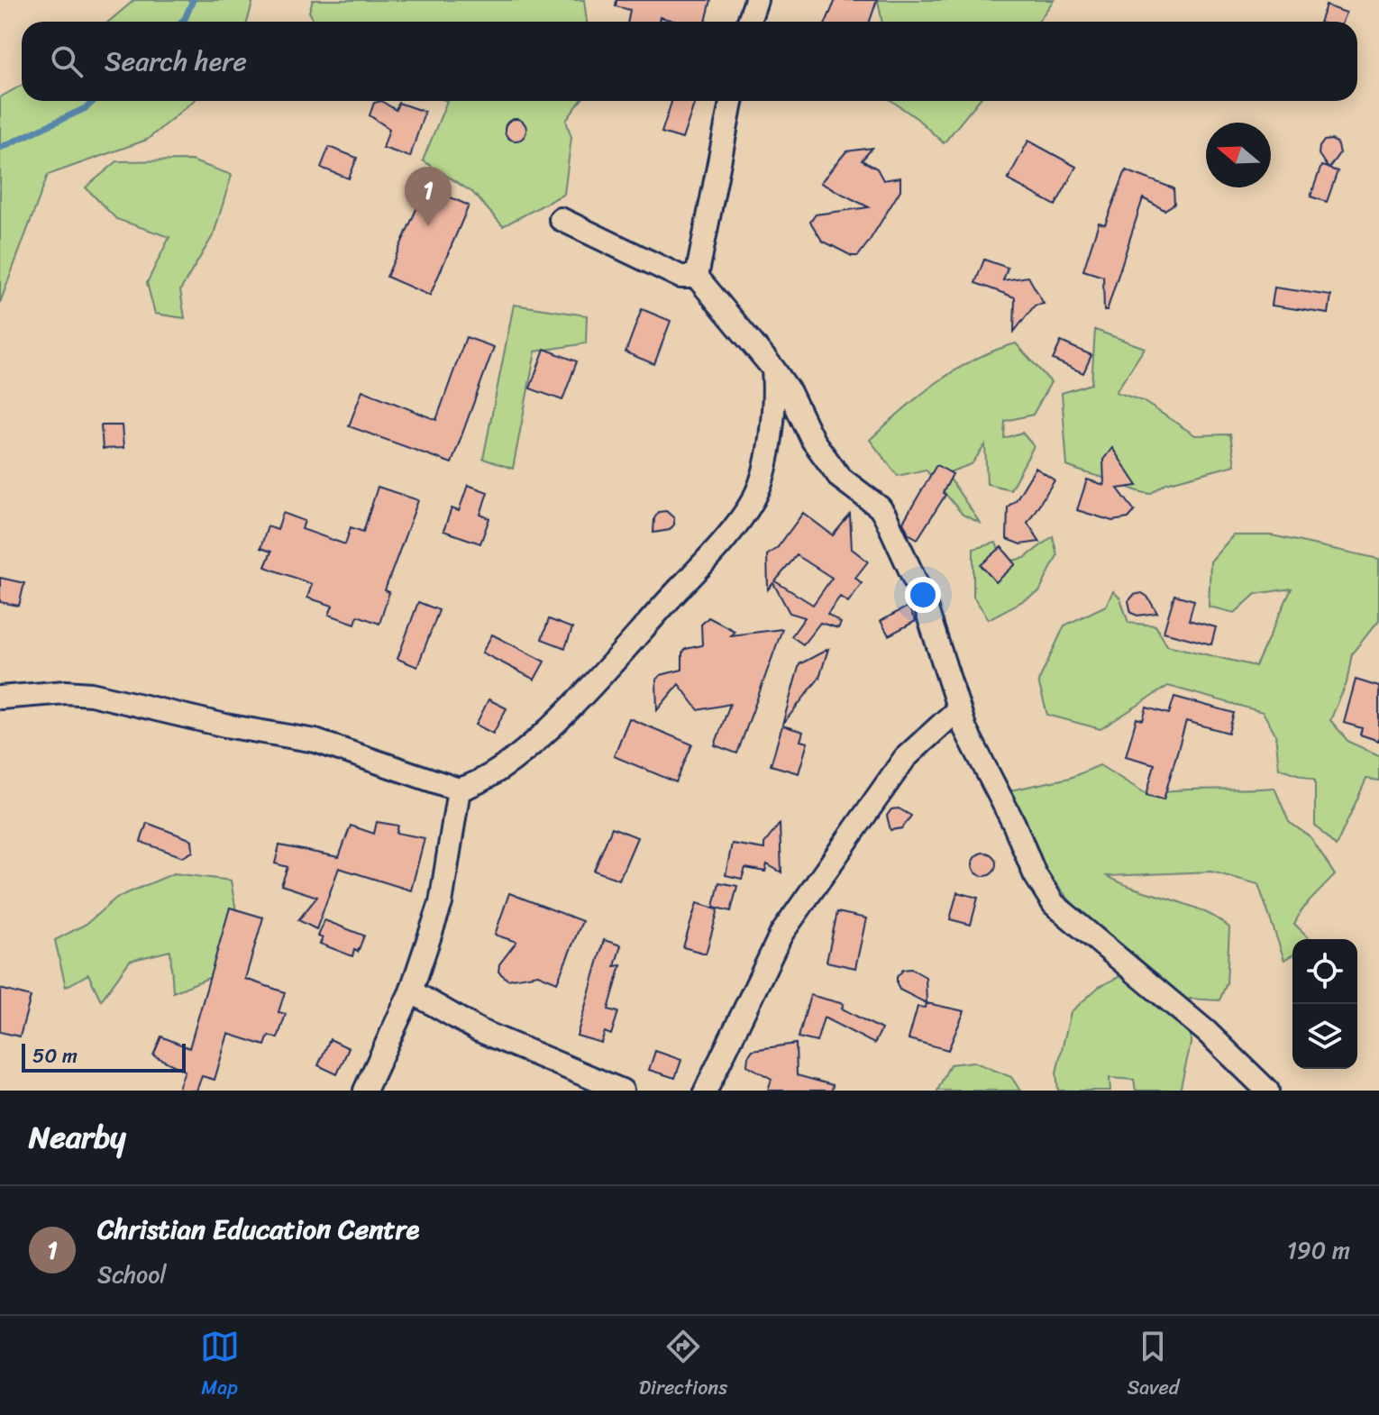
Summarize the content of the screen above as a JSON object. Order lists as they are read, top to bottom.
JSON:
{
  "scale_bar": "50 m",
  "north": "left",
  "page": {
    "search": "Search here",
    "pins": "1",
    "scale": "50 m",
    "heading": "Nearby",
    "list": [
      {
        "mark": "1",
        "name": "Christian Education Centre",
        "note": "School",
        "value": "190 m"
      }
    ],
    "nav": ["Map", "Directions", "Saved"]
  }
}
